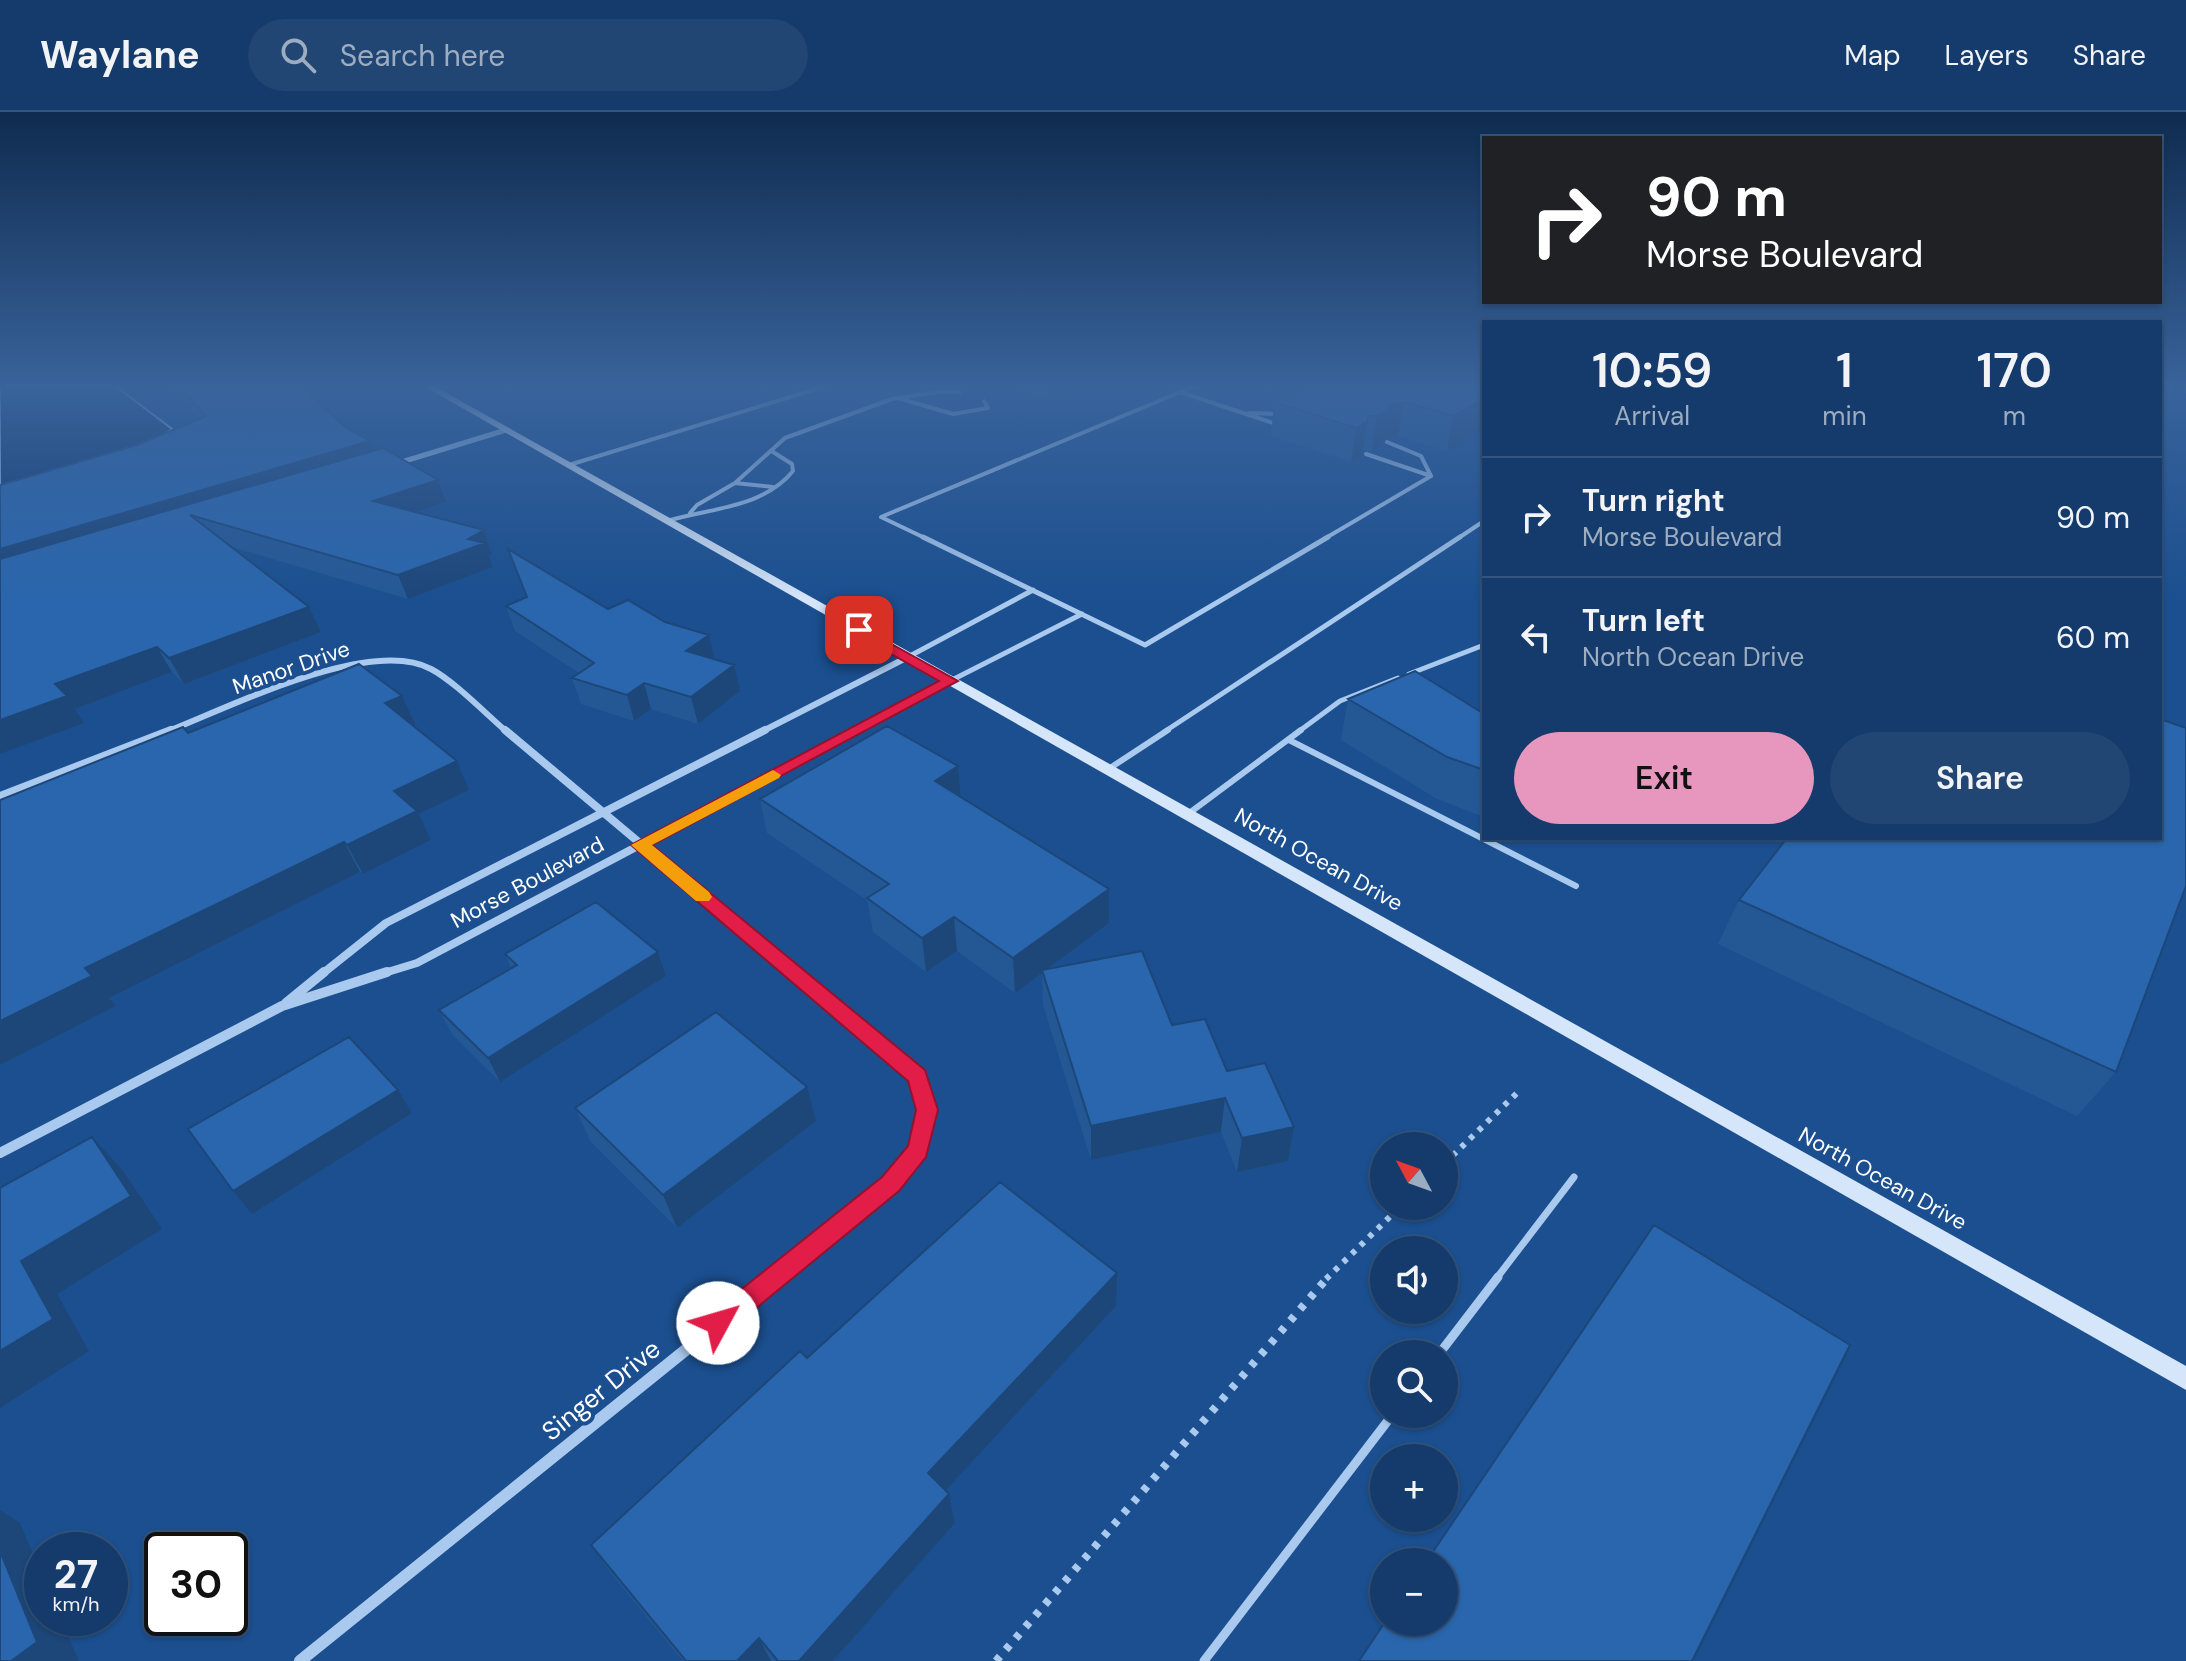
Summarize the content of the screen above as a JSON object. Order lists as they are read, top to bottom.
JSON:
{
  "streets": {
    "main road": ["North Ocean Drive"],
    "street": ["Manor Drive", "Morse Boulevard", "Singer Drive"]
  },
  "crossings": [
    ["Manor Drive", "Morse Boulevard"],
    ["Manor Drive", "Singer Drive"],
    ["North Ocean Drive", "Morse Boulevard"],
    ["Morse Boulevard", "Singer Drive"]
  ],
  "north": "top left",
  "page": {
    "header": "Waylane",
    "search": "Search here",
    "nav": ["Map", "Layers", "Share"],
    "turn": ["90 m", "Morse Boulevard"],
    "eta": [
      "10:59",
      "Arrival",
      "1",
      "min",
      "170",
      "m"
    ],
    "list": [
      {
        "name": "Turn right",
        "note": "Morse Boulevard",
        "value": "90 m"
      },
      {
        "name": "Turn left",
        "note": "North Ocean Drive",
        "value": "60 m"
      }
    ],
    "buttons": ["Exit", "Share"],
    "map_buttons": ["+", "−"],
    "speed": "27 km/h",
    "limit": "30"
  }
}
